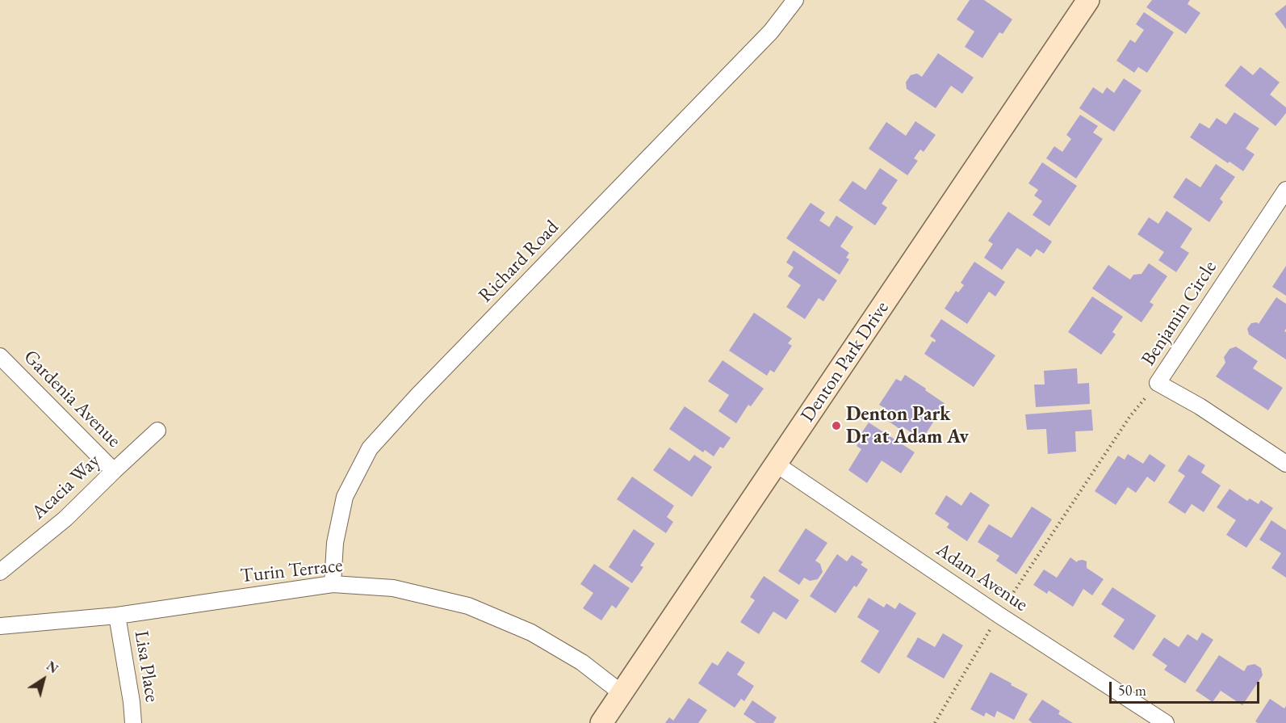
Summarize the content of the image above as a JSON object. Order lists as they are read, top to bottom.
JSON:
{
  "streets": {
    "main road": ["Denton Park Drive"],
    "street": [
      "Richard Road",
      "Benjamin Circle",
      "Gardenia Avenue",
      "Acacia Way",
      "Turin Terrace",
      "Adam Avenue",
      "Lisa Place"
    ]
  },
  "crossings": [
    ["Richard Road", "Turin Terrace"],
    ["Denton Park Drive", "Turin Terrace"],
    ["Denton Park Drive", "Adam Avenue"],
    ["Gardenia Avenue", "Acacia Way"],
    ["Turin Terrace", "Lisa Place"]
  ],
  "places": ["Denton Park Dr at Adam Av"],
  "scale_bar": "50 m",
  "north": "top right"
}
